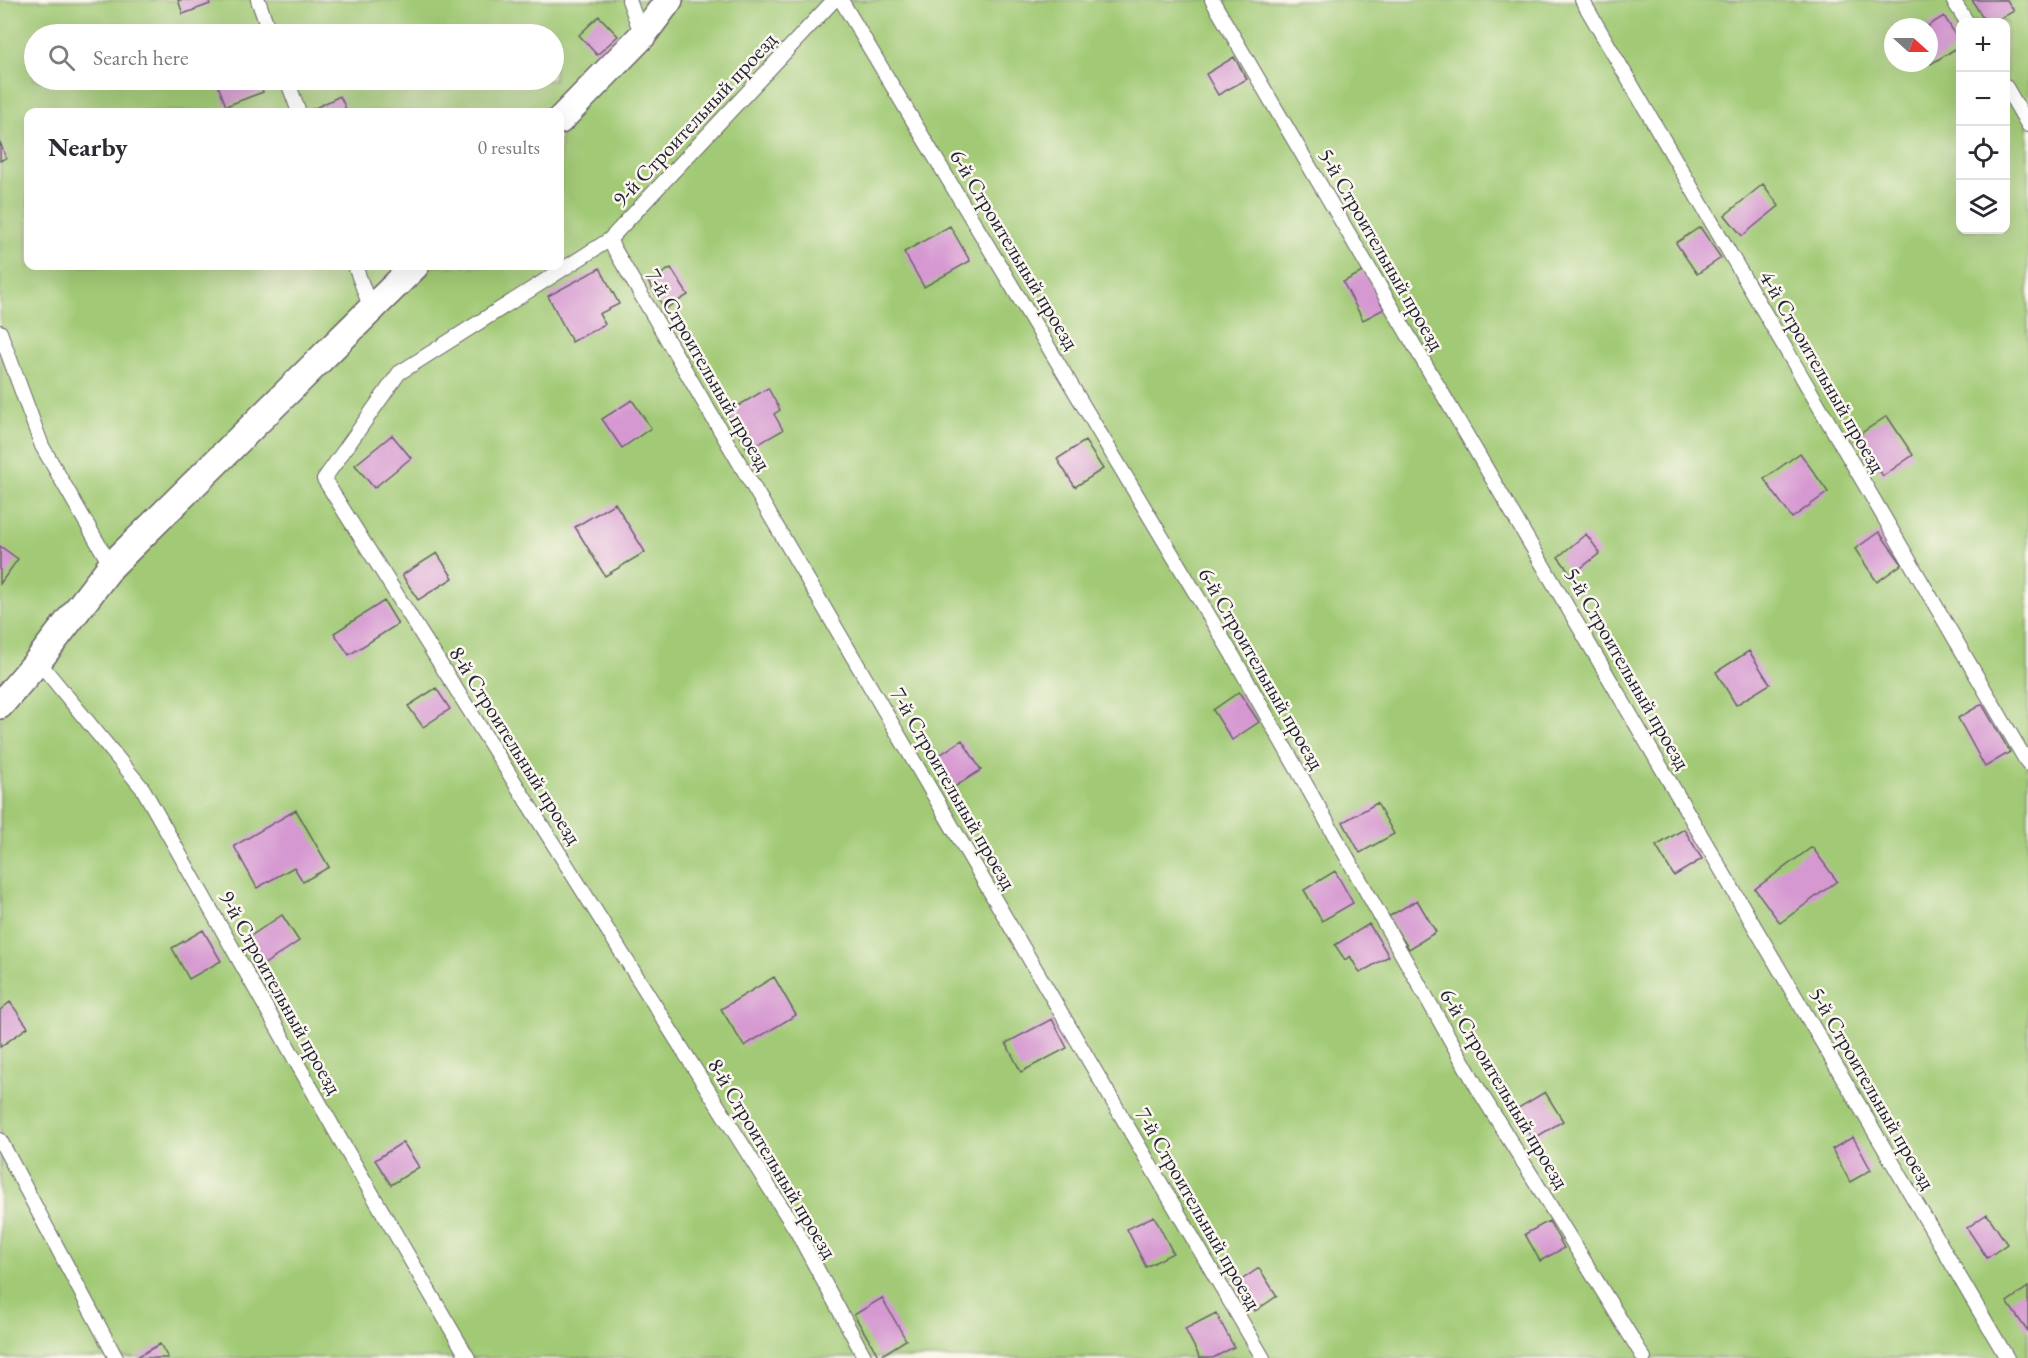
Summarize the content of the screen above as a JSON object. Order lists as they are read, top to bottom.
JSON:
{
  "streets": {
    "lane": [
      "9-й Строительный проезд",
      "6-й Строительный проезд",
      "5-й Строительный проезд",
      "7-й Строительный проезд",
      "4-й Строительный проезд",
      "8-й Строительный проезд"
    ]
  },
  "crossings": [
    ["9-й Строительный проезд", "7-й Строительный проезд"],
    ["9-й Строительный проезд", "8-й Строительный проезд"],
    ["7-й Строительный проезд", "8-й Строительный проезд"]
  ],
  "north": "right",
  "page": {
    "map_buttons": ["+", "−"],
    "search": "Search here",
    "heading": ["Nearby", "0 results"]
  }
}
